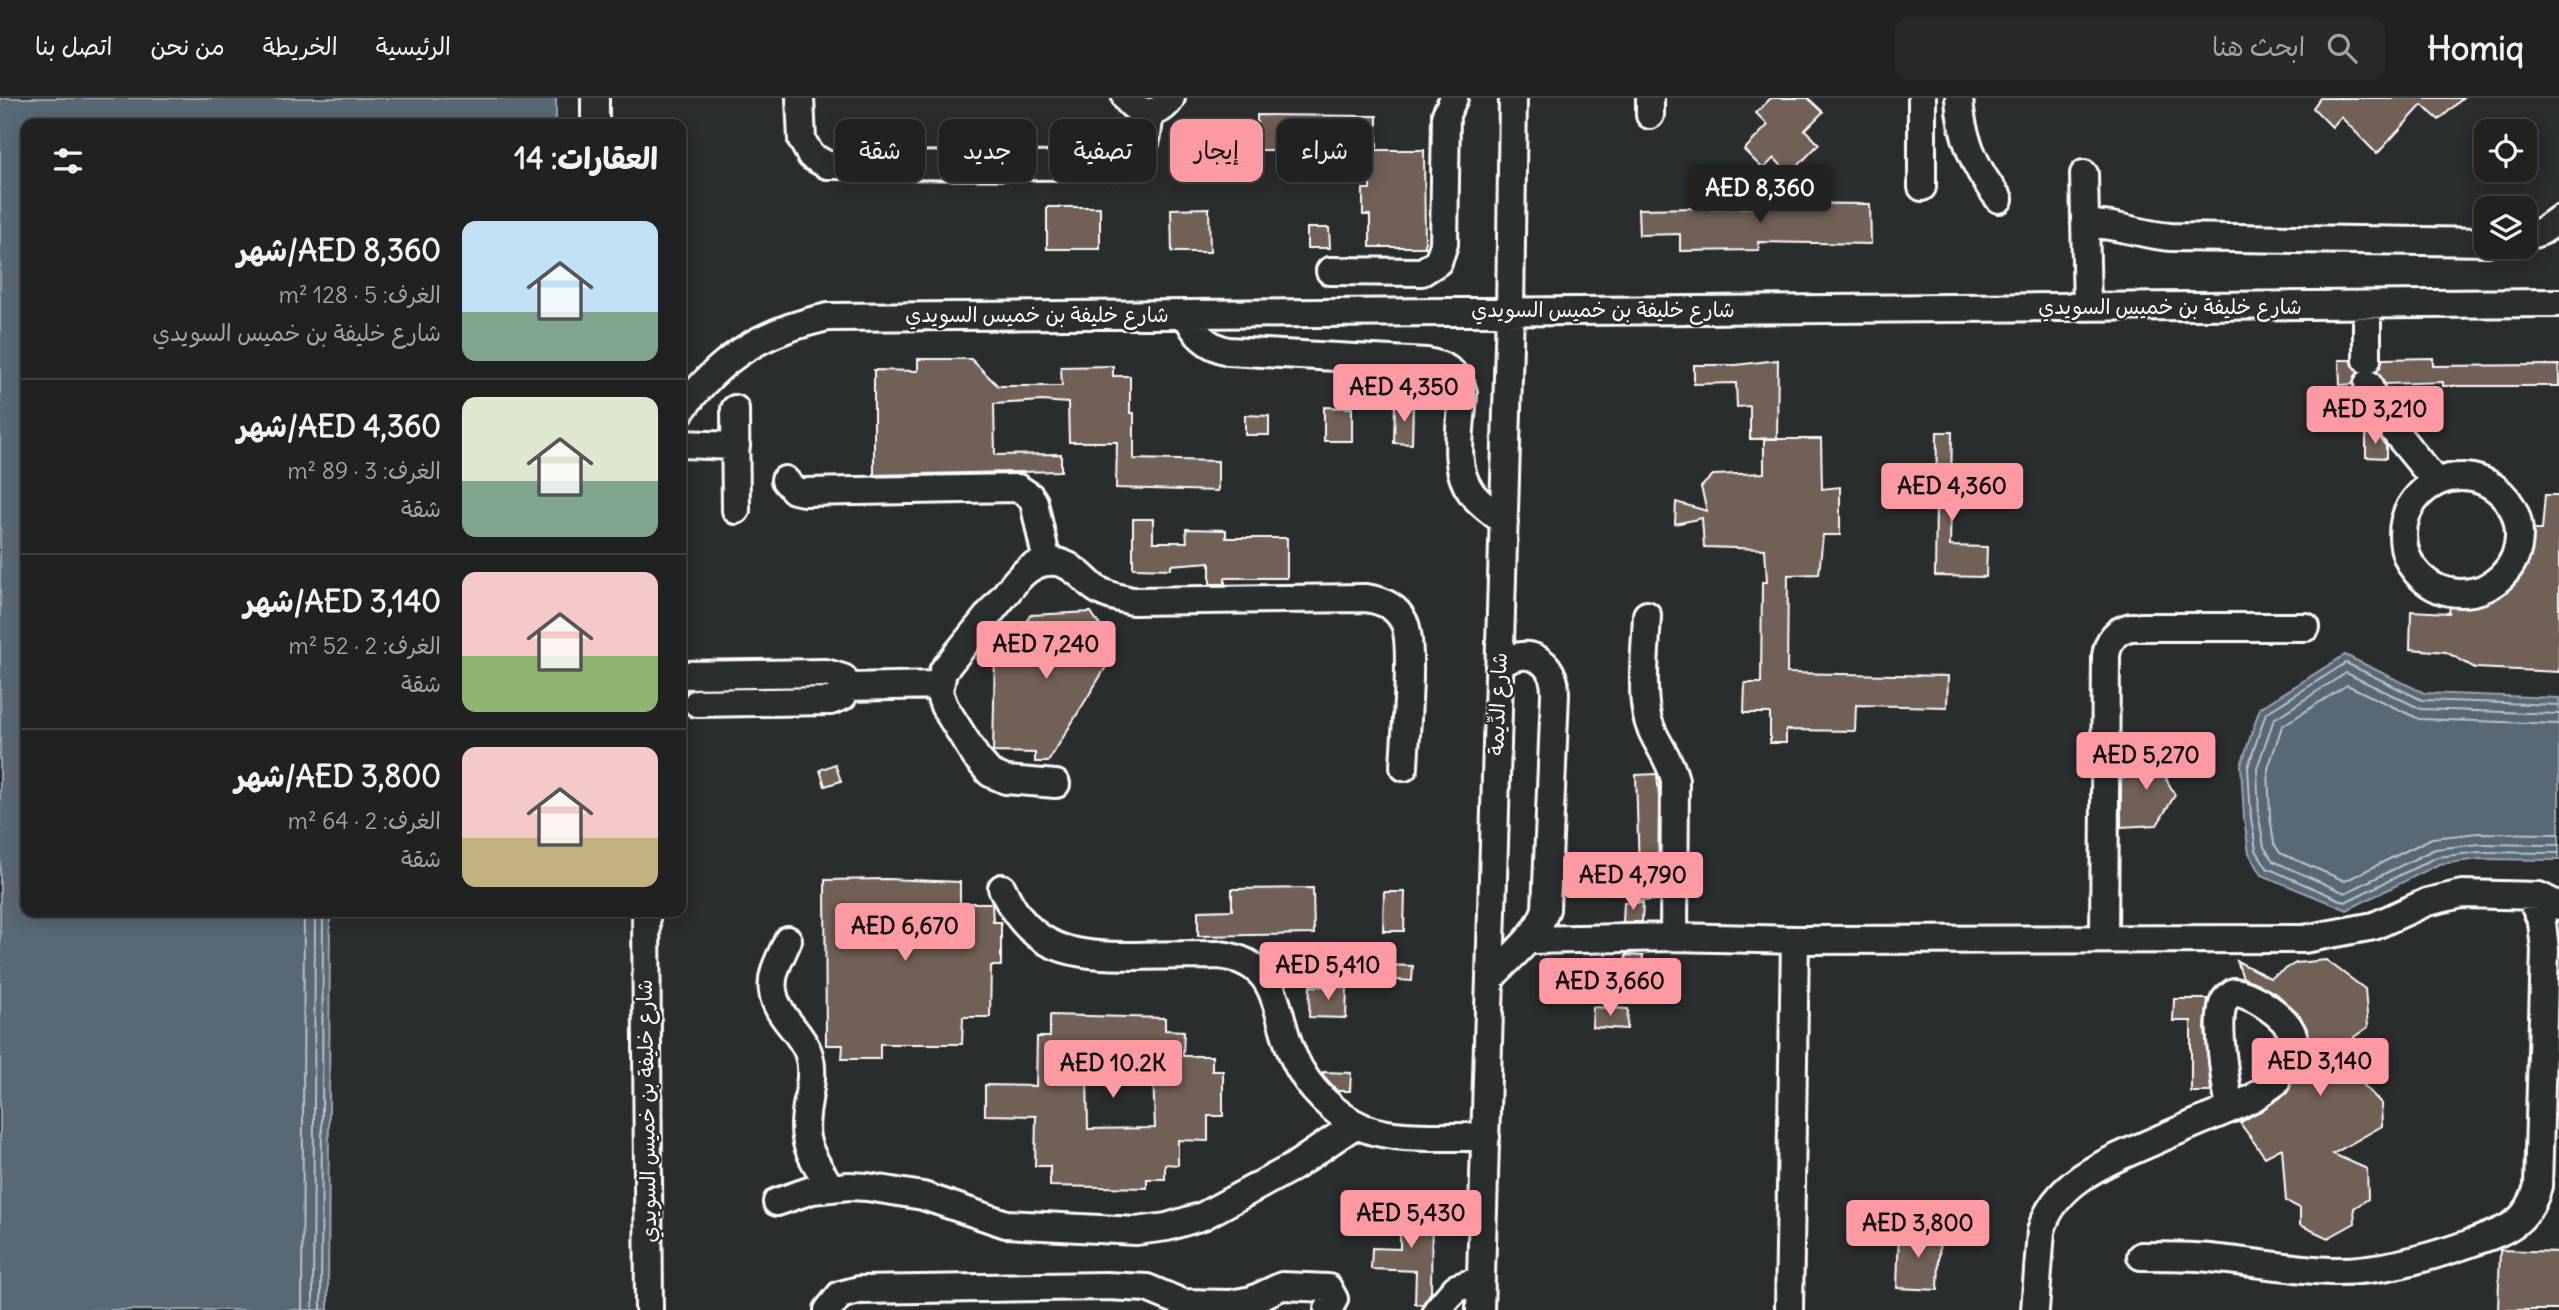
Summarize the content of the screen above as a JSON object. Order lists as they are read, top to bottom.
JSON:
{
  "streets": {
    "street": ["شارع خليفة بن خميس السويدي", "شارع الدِّيمة"]
  },
  "crossings": [
    ["شارع خليفة بن خميس السويدي", "شارع الدِّيمة"]
  ],
  "page": {
    "header": "Homiq",
    "search": "ابحث هنا",
    "nav": [
      "الرئيسية",
      "الخريطة",
      "من نحن",
      "اتصل بنا"
    ],
    "chip": [
      "شراء",
      "إيجار",
      "تصفية",
      "جديد",
      "شقة"
    ],
    "heading": "العقارات: 14",
    "price": [
      "AED 8,360",
      "AED 4,350",
      "AED 3,210",
      "AED 4,360",
      "AED 7,240",
      "AED 5,270",
      "AED 4,790",
      "AED 6,670",
      "AED 5,410",
      "AED 3,660",
      "AED 3,140",
      "AED 10.2K",
      "AED 5,430",
      "AED 3,800"
    ],
    "list": [
      {
        "name": "AED 8,360/شهر",
        "note": "الغرف: 5 · 128 m² · شارع خليفة بن خميس السويدي"
      },
      {
        "name": "AED 4,360/شهر",
        "note": "الغرف: 3 · 89 m² · شقة"
      },
      {
        "name": "AED 3,140/شهر",
        "note": "الغرف: 2 · 52 m² · شقة"
      },
      {
        "name": "AED 3,800/شهر",
        "note": "الغرف: 2 · 64 m² · شقة"
      }
    ]
  }
}
